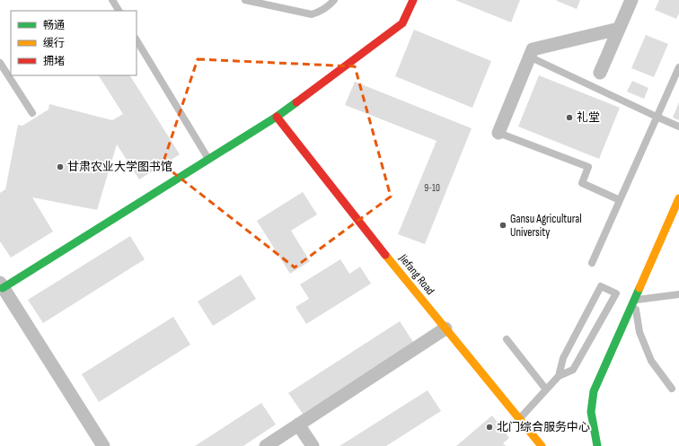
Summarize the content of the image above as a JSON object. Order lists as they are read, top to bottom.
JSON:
{
  "streets": {
    "street": ["Jiefang Road"]
  },
  "places": [
    "礼堂",
    "甘肃农业大学图书馆",
    "Gansu Agricultural University",
    "北门综合服务中心"
  ],
  "house_numbers": ["9-10"],
  "legend": ["畅通", "缓行", "拥堵"]
}
